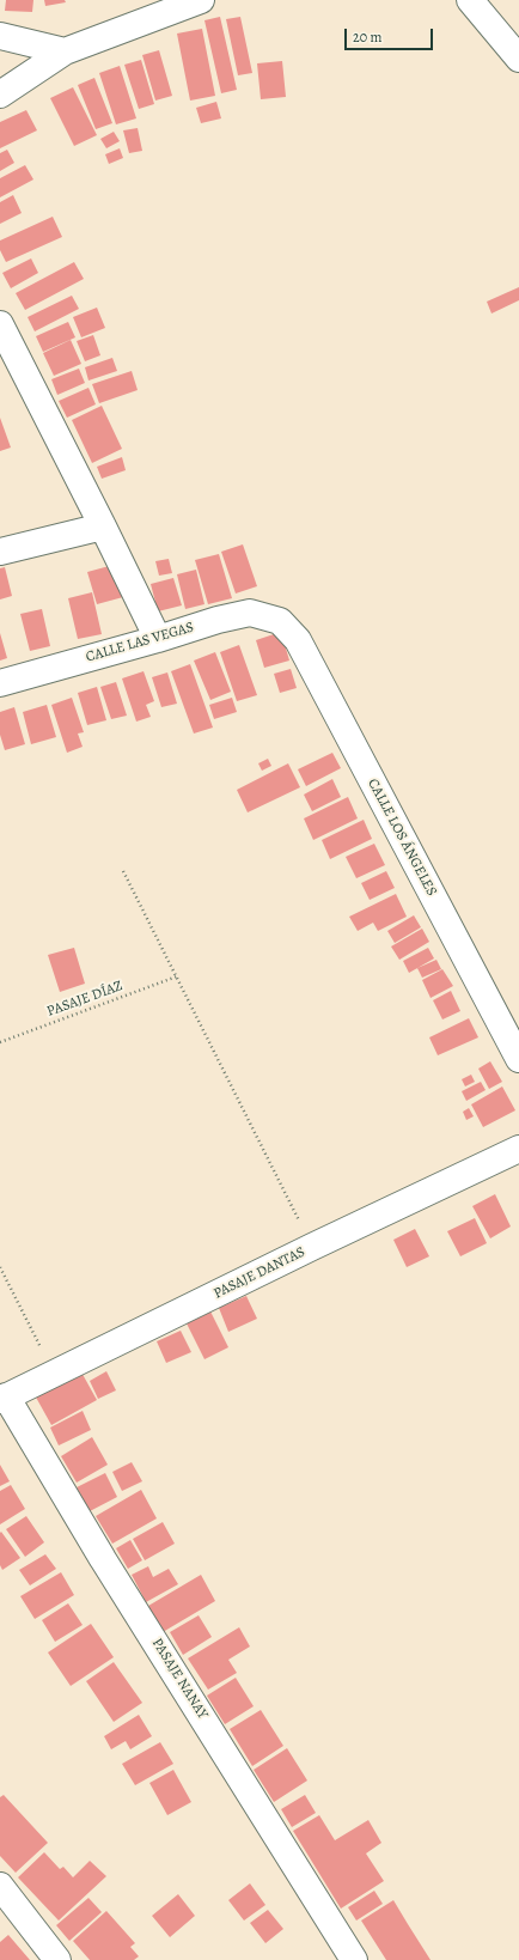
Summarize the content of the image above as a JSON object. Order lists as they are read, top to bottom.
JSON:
{
  "streets": {
    "street": [
      "CALLE LAS VEGAS",
      "CALLE LOS ÁNGELES",
      "PASAJE DANTAS",
      "PASAJE NANAY"
    ],
    "path": ["PASAJE DÍAZ"]
  },
  "crossings": [
    ["CALLE LAS VEGAS", "CALLE LOS ÁNGELES"],
    ["PASAJE DANTAS", "PASAJE NANAY"]
  ],
  "scale_bar": "20 m"
}
